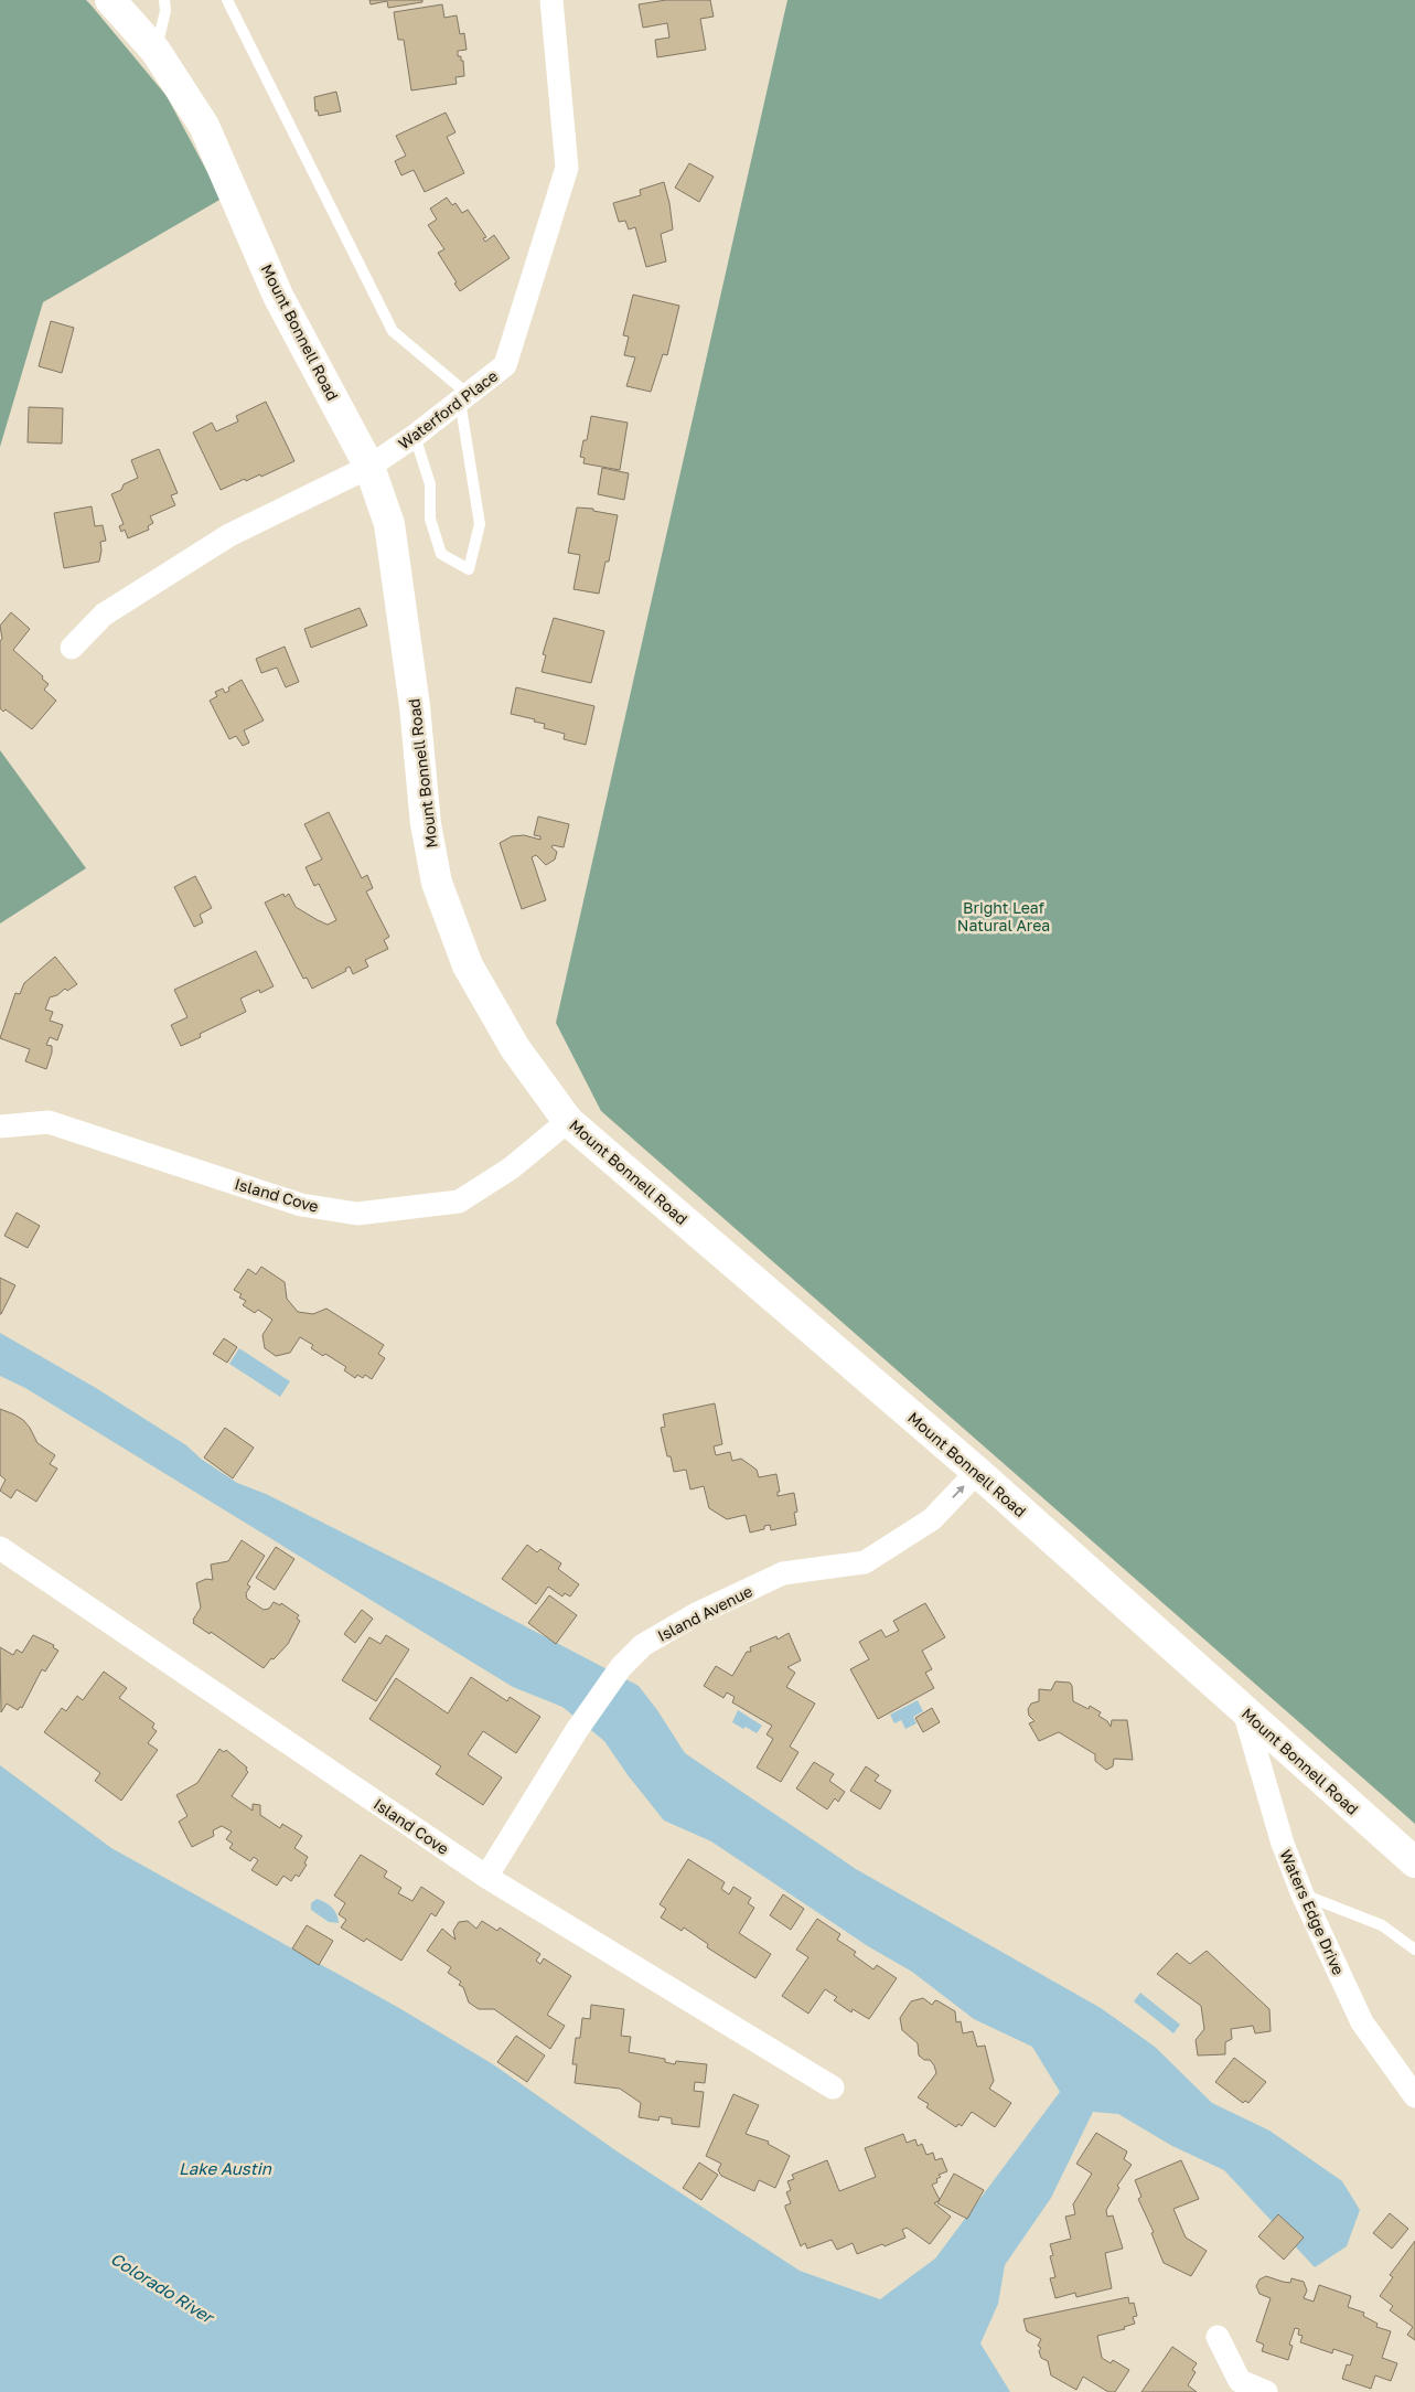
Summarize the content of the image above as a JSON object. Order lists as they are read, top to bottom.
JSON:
{
  "streets": {
    "street": [
      "Mount Bonnell Road",
      "Waterford Place",
      "Island Cove",
      "Island Avenue",
      "Waters Edge Drive"
    ]
  },
  "crossings": [
    ["Mount Bonnell Road", "Waterford Place"],
    ["Mount Bonnell Road", "Island Cove"],
    ["Mount Bonnell Road", "Island Avenue"],
    ["Mount Bonnell Road", "Waters Edge Drive"],
    ["Island Cove", "Island Avenue"]
  ],
  "one_way": ["Island Avenue"],
  "water": ["Lake Austin", "Colorado River"],
  "parks": ["Bright Leaf Natural Area"]
}
